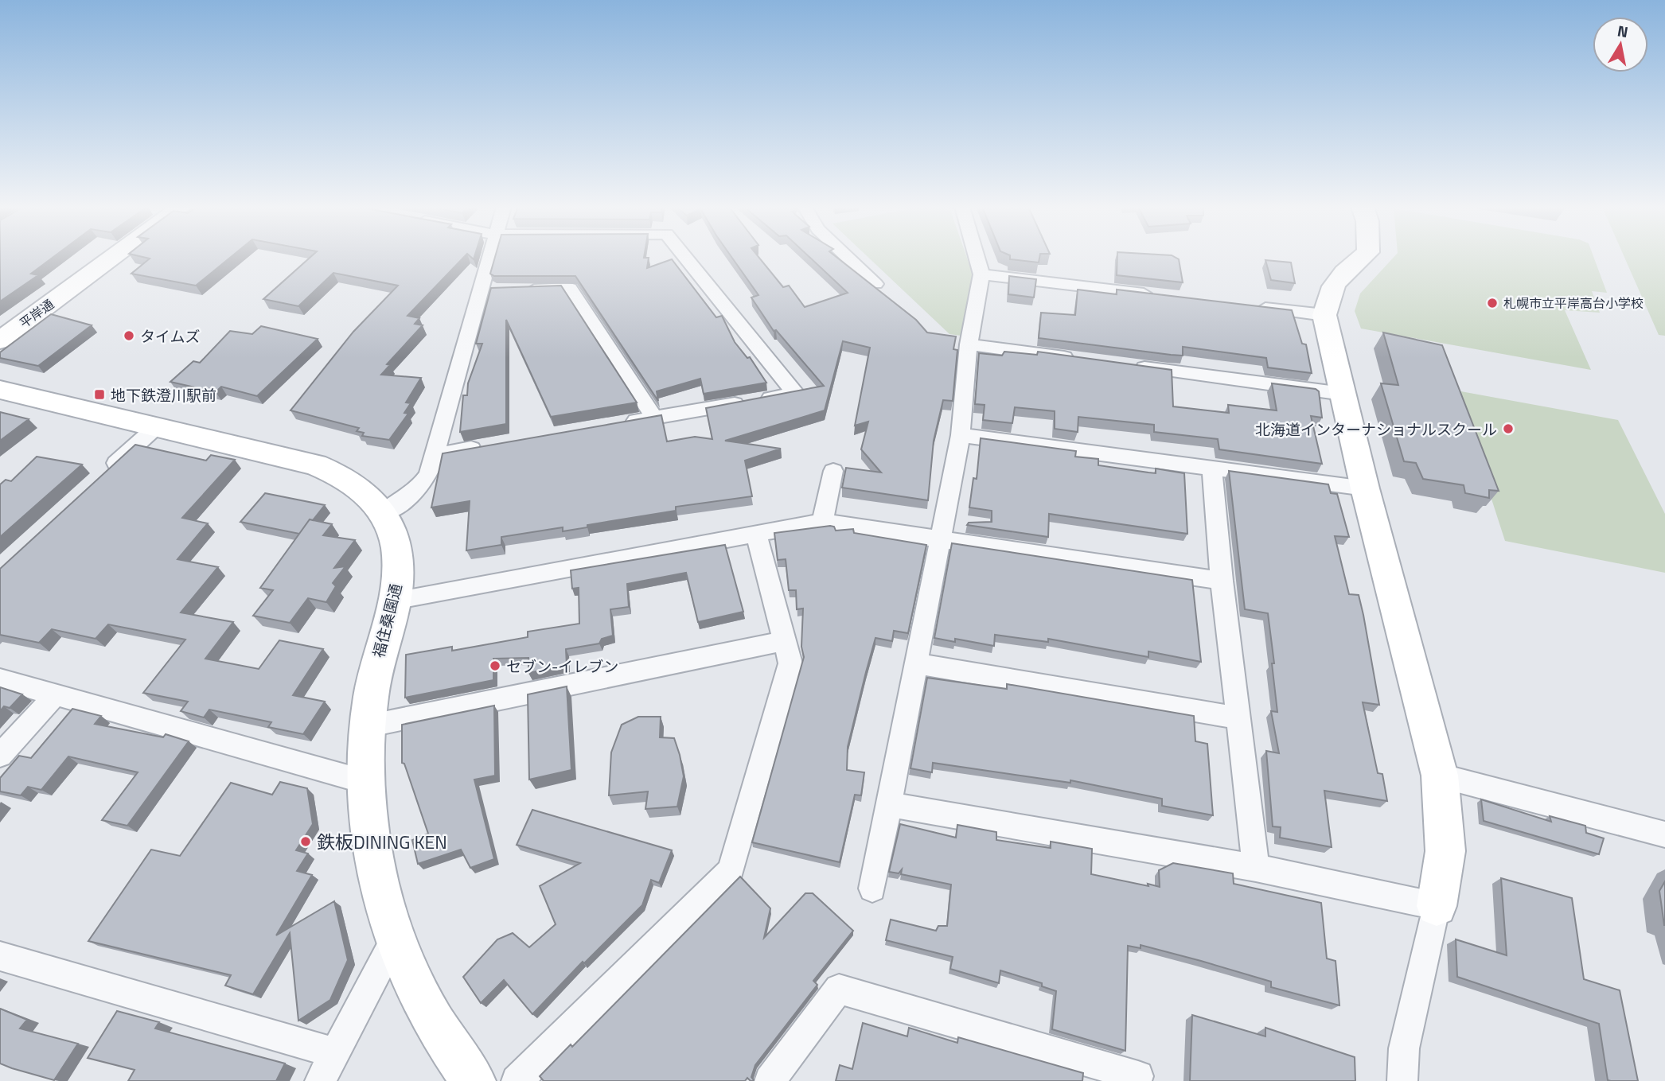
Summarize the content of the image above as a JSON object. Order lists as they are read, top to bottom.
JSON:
{
  "streets": {
    "street": ["平岸通", "福住桑園通"]
  },
  "places": {
    "other": [
      "札幌市立平岸高台小学校",
      "タイムズ",
      "北海道インターナショナルスクール",
      "セブン-イレブン",
      "鉄板DINING KEN"
    ],
    "transit": ["地下鉄澄川駅前"]
  },
  "north": "top"
}
